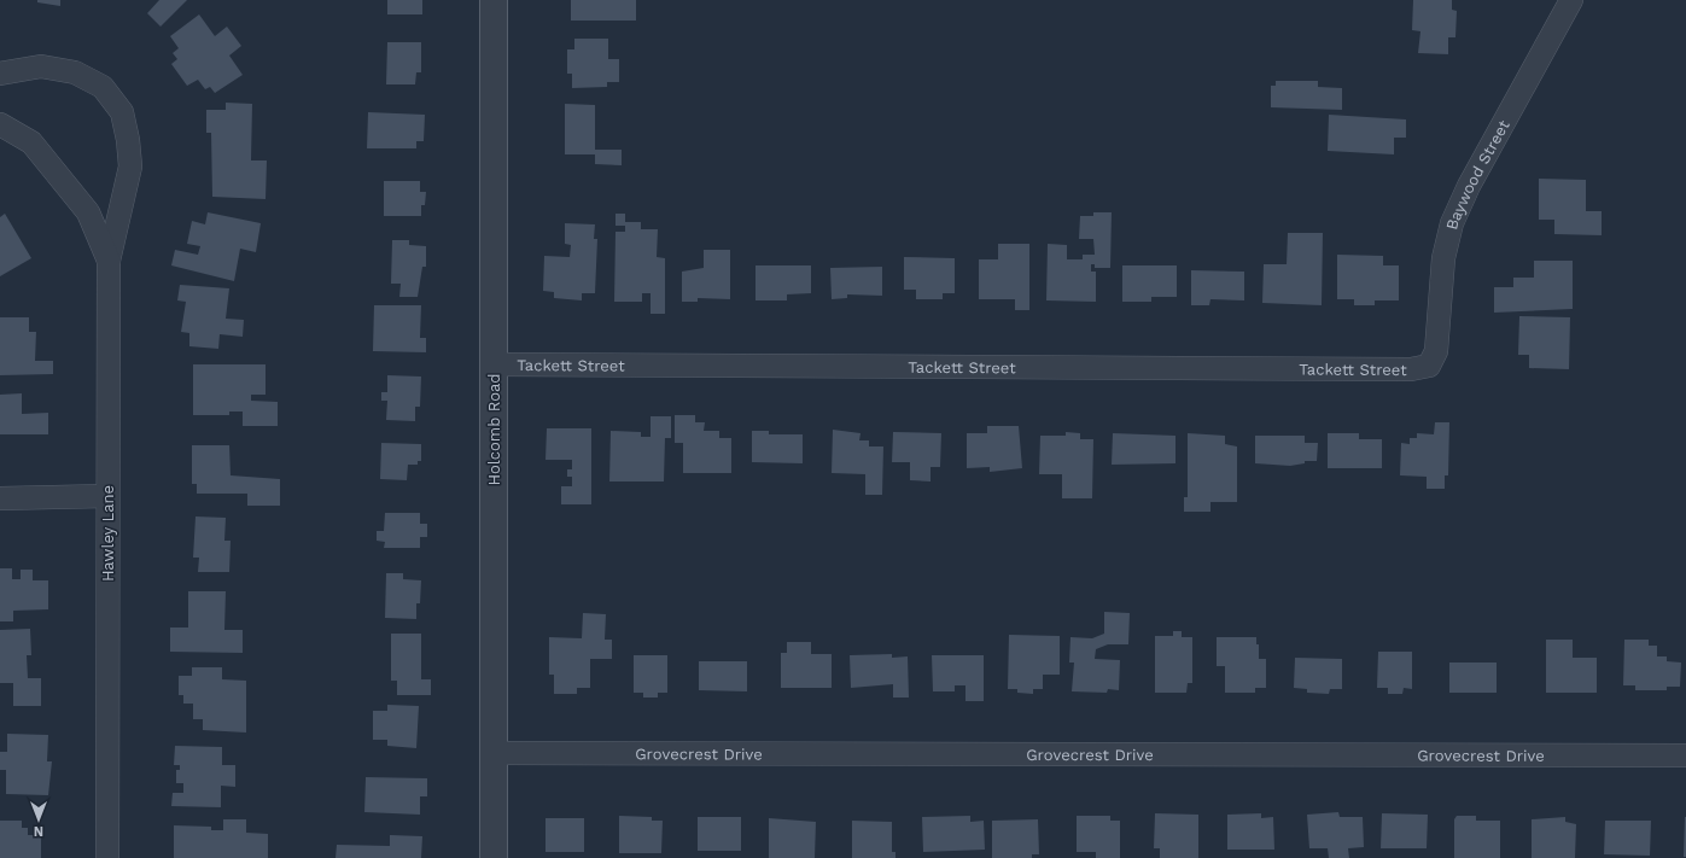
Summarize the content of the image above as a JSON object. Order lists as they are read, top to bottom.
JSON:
{
  "streets": {
    "street": [
      "Baywood Street",
      "Tackett Street",
      "Holcomb Road",
      "Hawley Lane",
      "Grovecrest Drive"
    ]
  },
  "crossings": [
    ["Baywood Street", "Tackett Street"],
    ["Tackett Street", "Holcomb Road"],
    ["Holcomb Road", "Grovecrest Drive"]
  ],
  "north": "bottom"
}
